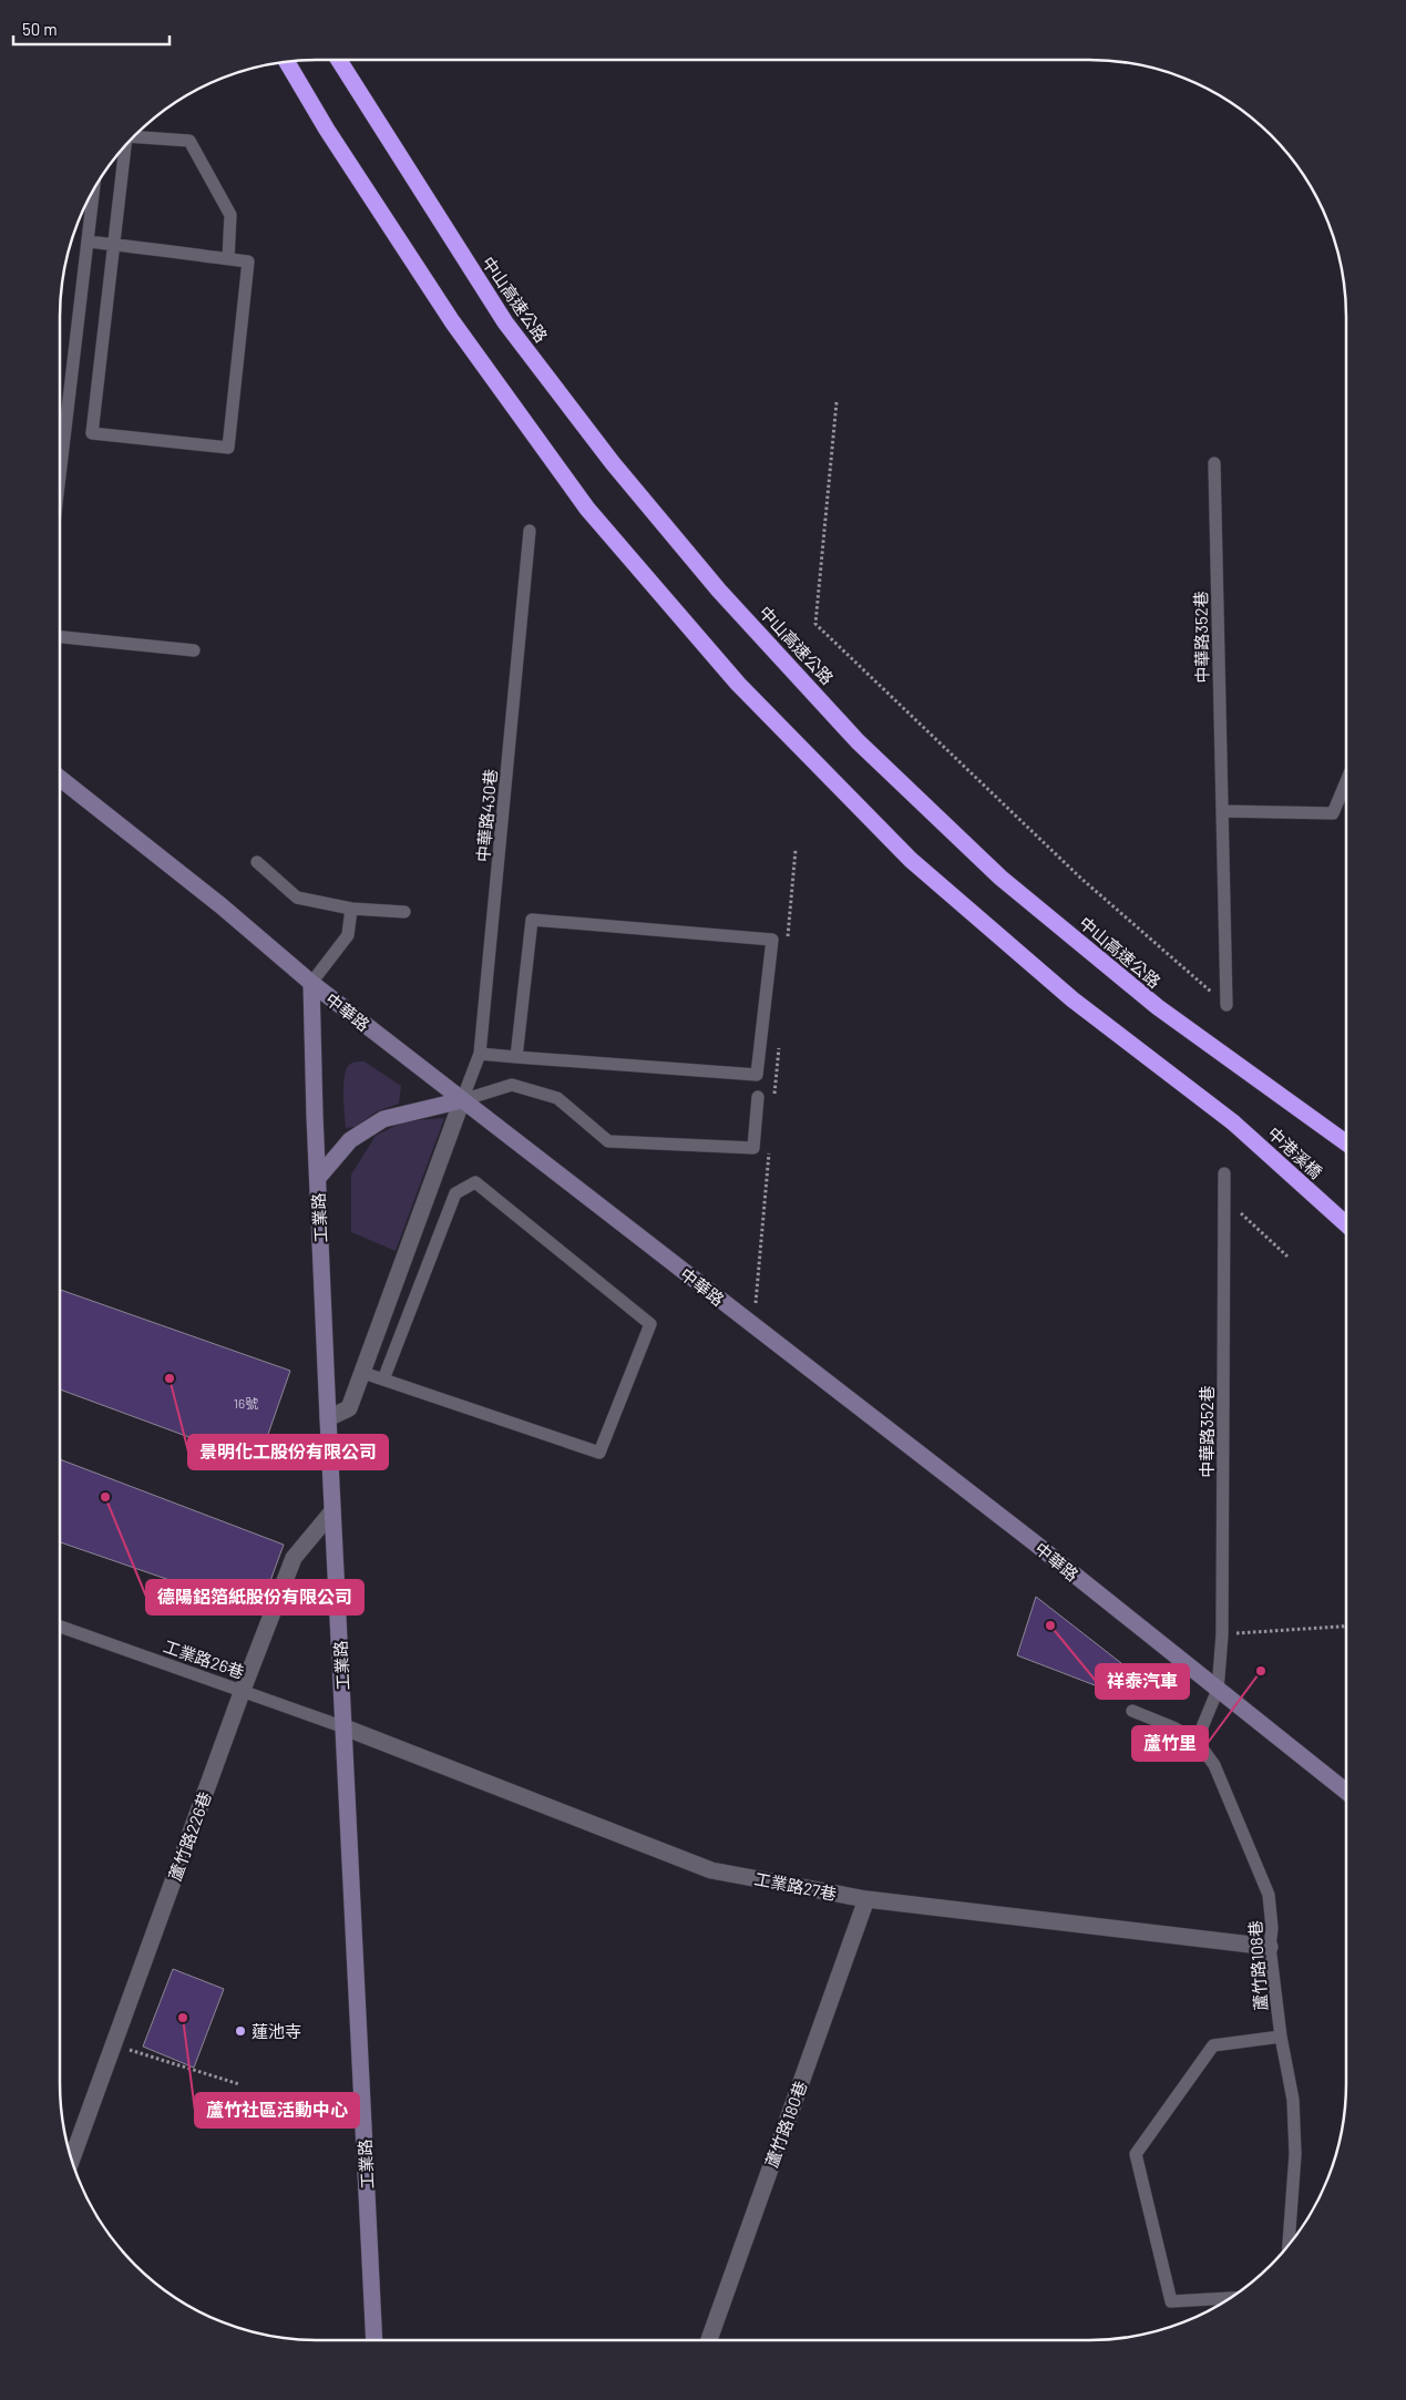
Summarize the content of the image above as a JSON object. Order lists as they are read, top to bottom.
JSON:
{
  "streets": {
    "highway": ["中山高速公路", "中港溪橋"],
    "street": [
      "中華路",
      "工業路",
      "蘆竹路226巷",
      "工業路27巷",
      "蘆竹路180巷"
    ],
    "lane": [
      "中華路352巷",
      "中華路430巷",
      "工業路26巷",
      "蘆竹路108巷"
    ]
  },
  "crossings": [
    ["中華路352巷", "中華路"],
    ["中華路430巷", "中華路"],
    ["中華路", "工業路"],
    ["工業路", "工業路26巷"],
    ["工業路", "蘆竹路226巷"],
    ["工業路", "工業路27巷"],
    ["工業路26巷", "蘆竹路226巷"],
    ["工業路26巷", "工業路27巷"],
    ["工業路27巷", "蘆竹路108巷"],
    ["工業路27巷", "蘆竹路180巷"]
  ],
  "places": [
    "景明化工股份有限公司",
    "德陽鋁箔紙股份有限公司",
    "祥泰汽車",
    "蘆竹里",
    "蘆竹社區活動中心",
    "蓮池寺"
  ],
  "house_numbers": ["16號"],
  "scale_bar": "50 m"
}
